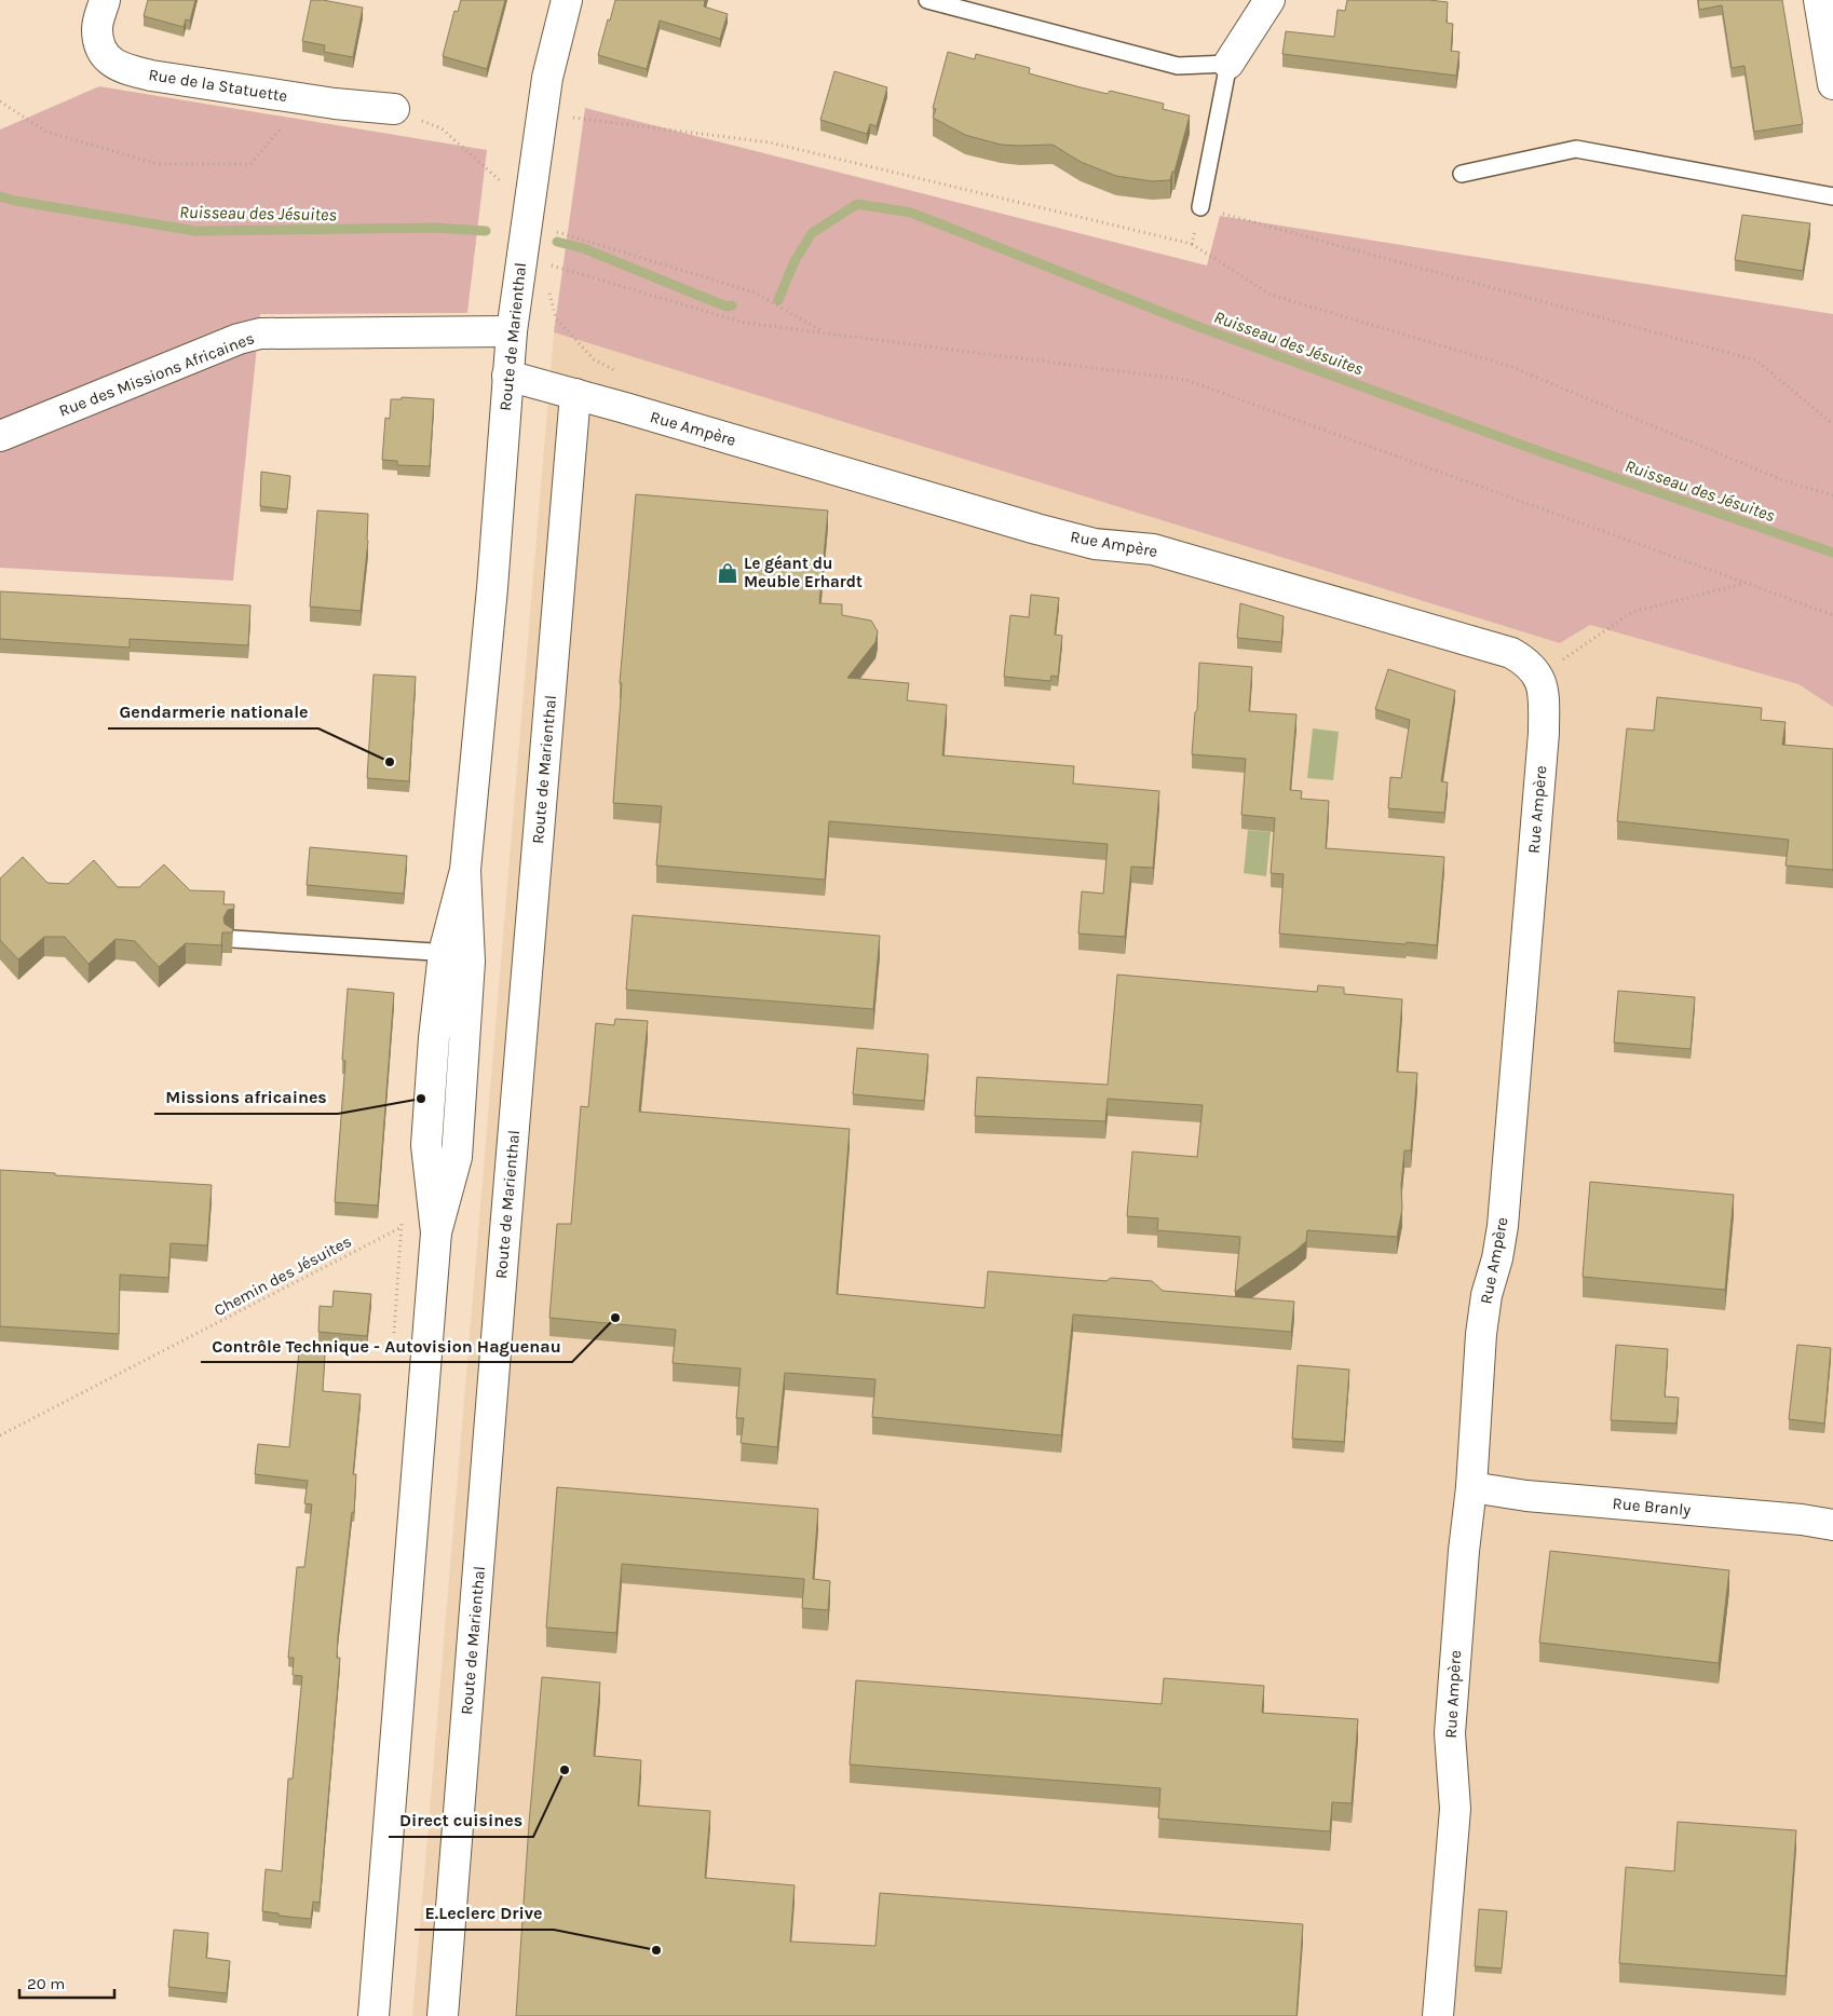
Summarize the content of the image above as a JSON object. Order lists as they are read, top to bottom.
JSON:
{
  "streets": {
    "street": [
      "Rue de la Statuette",
      "Route de Marienthal",
      "Rue des Missions Africaines",
      "Rue Ampère",
      "Rue Branly"
    ],
    "path": ["Chemin des Jésuites"]
  },
  "crossings": [
    ["Route de Marienthal", "Rue des Missions Africaines"],
    ["Route de Marienthal", "Rue Ampère"],
    ["Route de Marienthal", "Chemin des Jésuites"],
    ["Rue Ampère", "Rue Branly"]
  ],
  "water": ["Ruisseau des Jésuites"],
  "places": {
    "shop": ["Le géant du Meuble Erhardt"],
    "other": [
      "Gendarmerie nationale",
      "Missions africaines",
      "Contrôle Technique - Autovision Haguenau",
      "Direct cuisines",
      "E.Leclerc Drive"
    ]
  },
  "scale_bar": "20 m"
}
